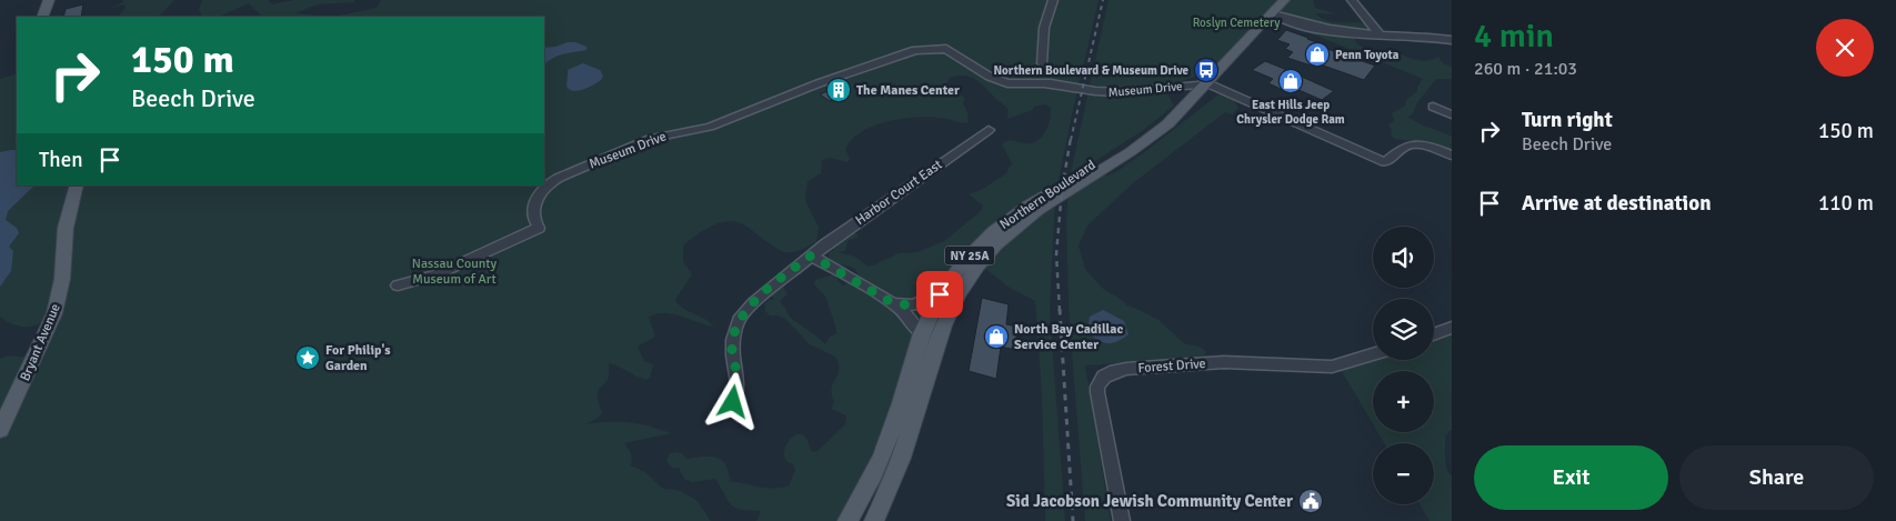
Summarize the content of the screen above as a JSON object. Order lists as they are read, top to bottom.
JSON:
{
  "streets": {
    "main road": ["Northern Boulevard", "NY 25A", "Bryant Avenue"],
    "street": ["Museum Drive", "Harbor Court East", "Forest Drive"]
  },
  "crossings": [
    ["Museum Drive", "Northern Boulevard"]
  ],
  "parks": ["Roslyn Cemetery", "Nassau County Museum of Art"],
  "places": {
    "shop": ["Penn Toyota", "East Hills Jeep Chrysler Dodge Ram", "North Bay Cadillac Service Center"],
    "bus stop": ["Northern Boulevard & Museum Drive"],
    "building": ["The Manes Center"],
    "place": ["For Philip's Garden"],
    "public building": ["Sid Jacobson Jewish Community Center"]
  },
  "page": {
    "heading": ["4 min", "260 m · 21:03"],
    "turn": ["150 m", "Beech Drive"],
    "list": [
      {
        "name": "Turn right",
        "note": "Beech Drive",
        "value": "150 m"
      },
      {
        "name": "Arrive at destination",
        "value": "110 m"
      }
    ],
    "then": "Then",
    "map_buttons": ["+", "−"],
    "buttons": ["Exit", "Share"]
  }
}
